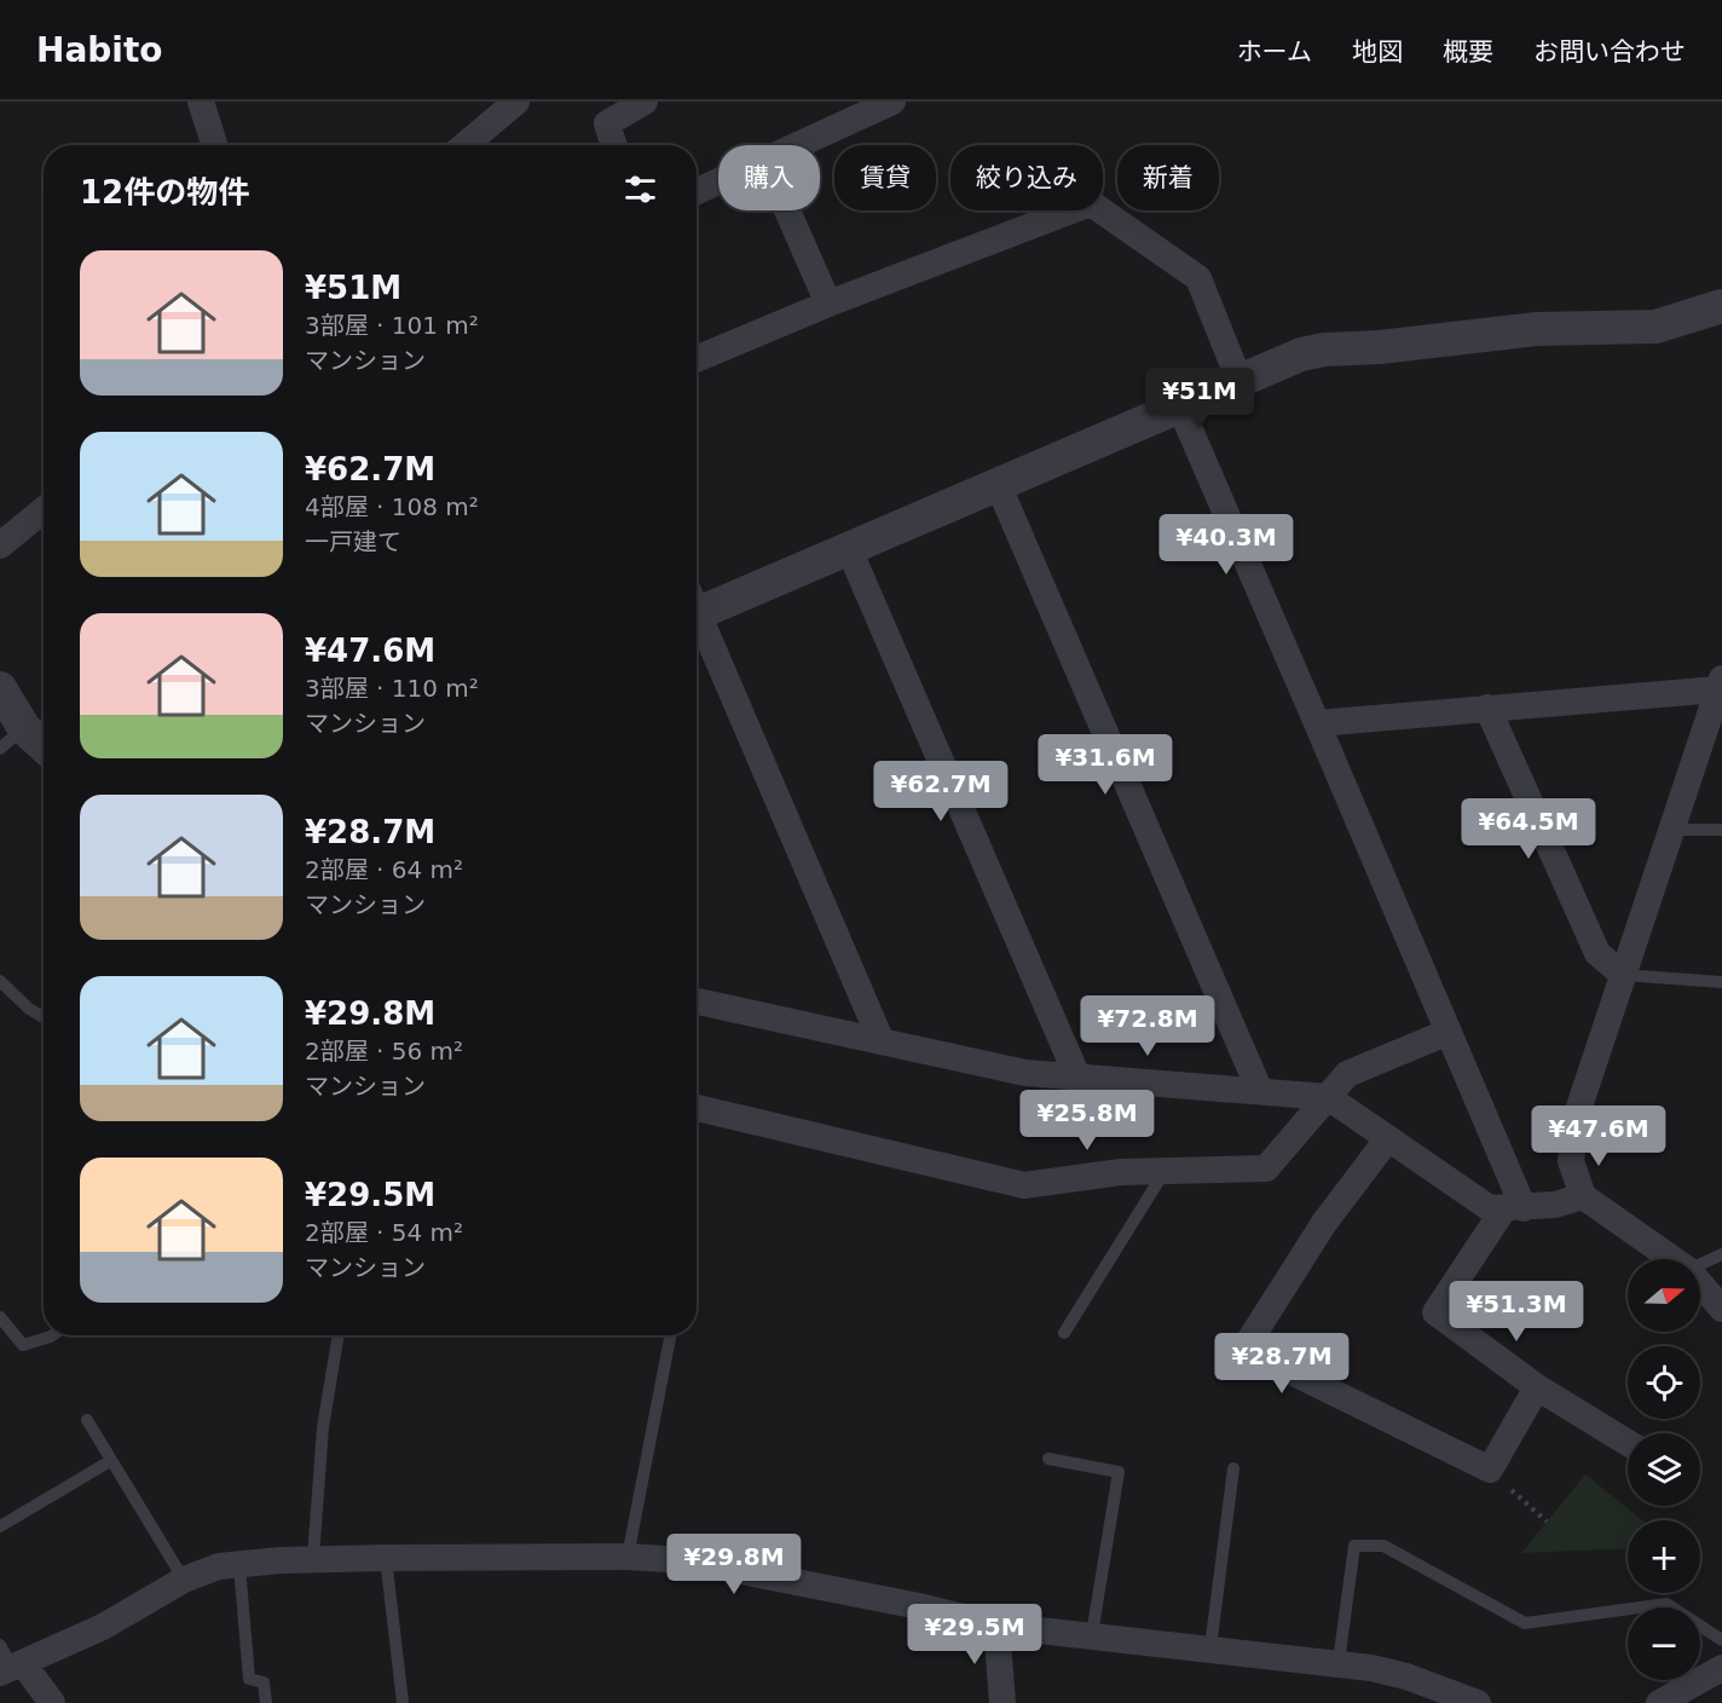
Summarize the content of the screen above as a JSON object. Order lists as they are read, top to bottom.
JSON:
{
  "north": "right",
  "page": {
    "header": "Habito",
    "nav": [
      "ホーム",
      "地図",
      "概要",
      "お問い合わせ"
    ],
    "chip": [
      "購入",
      "賃貸",
      "絞り込み",
      "新着"
    ],
    "heading": "12件の物件",
    "list": [
      {
        "name": "¥51M",
        "note": "3部屋 · 101 m² · マンション"
      },
      {
        "name": "¥62.7M",
        "note": "4部屋 · 108 m² · 一戸建て"
      },
      {
        "name": "¥47.6M",
        "note": "3部屋 · 110 m² · マンション"
      },
      {
        "name": "¥28.7M",
        "note": "2部屋 · 64 m² · マンション"
      },
      {
        "name": "¥29.8M",
        "note": "2部屋 · 56 m² · マンション"
      },
      {
        "name": "¥29.5M",
        "note": "2部屋 · 54 m² · マンション"
      }
    ],
    "price": [
      "¥51M",
      "¥40.3M",
      "¥31.6M",
      "¥62.7M",
      "¥64.5M",
      "¥72.8M",
      "¥25.8M",
      "¥47.6M",
      "¥51.3M",
      "¥28.7M",
      "¥29.8M",
      "¥29.5M"
    ],
    "map_buttons": ["+", "−"]
  }
}
